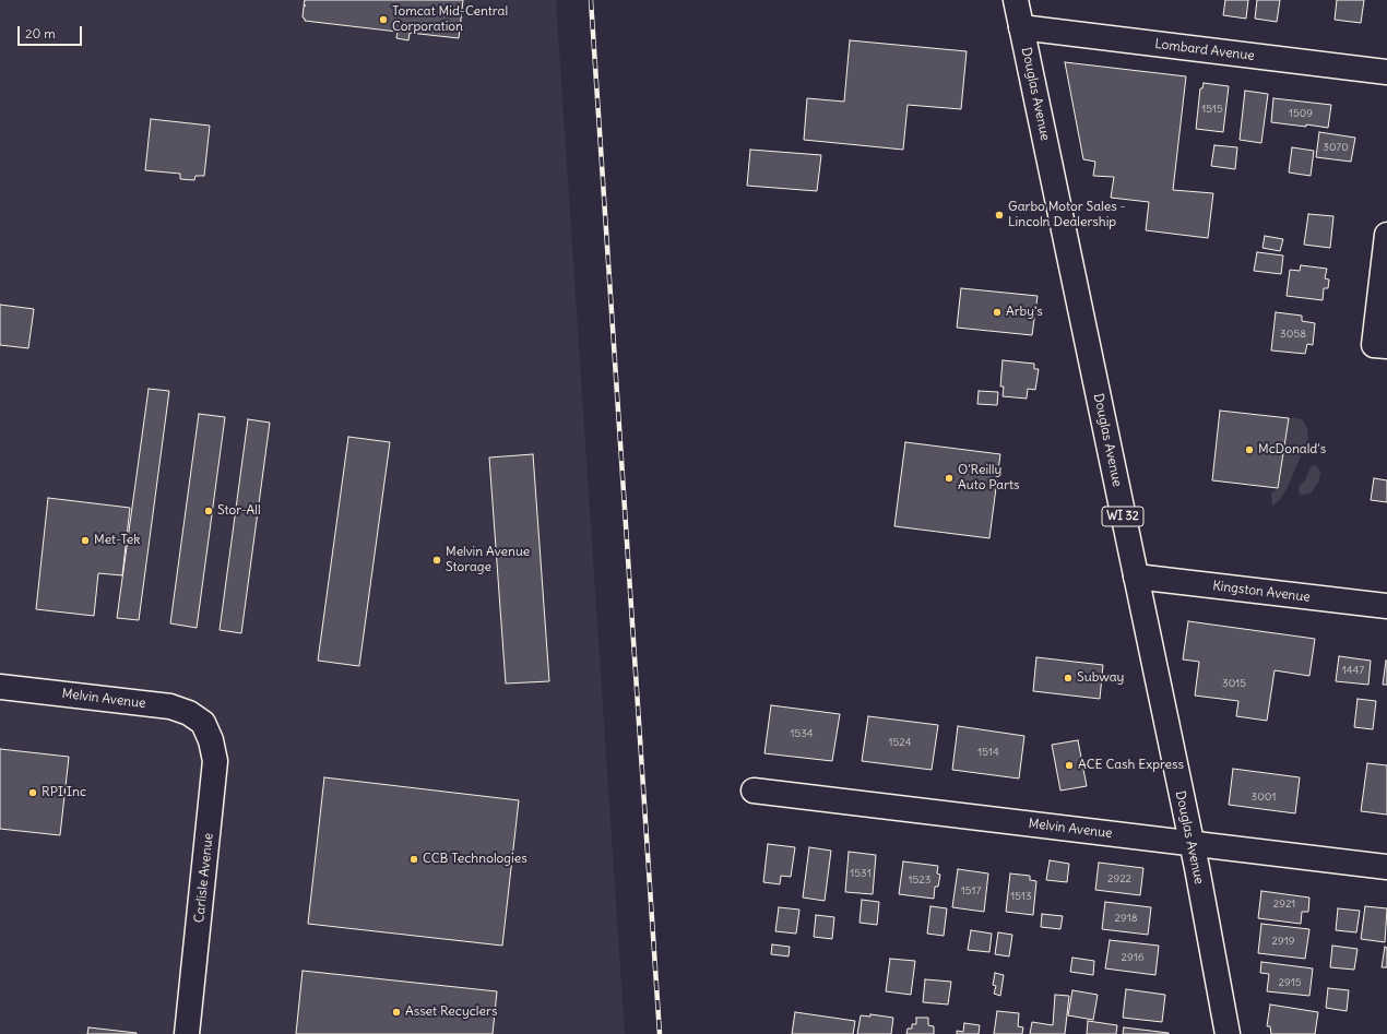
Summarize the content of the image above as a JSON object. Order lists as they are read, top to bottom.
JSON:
{
  "streets": {
    "street": [
      "Lombard Avenue",
      "Douglas Avenue",
      "WI 32",
      "Kingston Avenue",
      "Melvin Avenue",
      "Carlisle Avenue"
    ]
  },
  "crossings": [
    ["Lombard Avenue", "Douglas Avenue"],
    ["Douglas Avenue", "Kingston Avenue"],
    ["Douglas Avenue", "Melvin Avenue"],
    ["Melvin Avenue", "Carlisle Avenue"]
  ],
  "places": [
    "Tomcat Mid-Central Corporation",
    "Garbo Motor Sales - Lincoln Dealership",
    "Arby's",
    "McDonald's",
    "O'Reilly Auto Parts",
    "Stor-All",
    "Met-Tek",
    "Melvin Avenue Storage",
    "Subway",
    "ACE Cash Express",
    "RPI Inc",
    "CCB Technologies",
    "Asset Recyclers"
  ],
  "house_numbers": [
    "1515",
    "1509",
    "3070",
    "3058",
    "1447",
    "3015",
    "1534",
    "1524",
    "1514",
    "3001",
    "1531",
    "2922",
    "1523",
    "1517",
    "1513",
    "2921",
    "2918",
    "2919",
    "2916",
    "2915"
  ],
  "scale_bar": "20 m"
}
